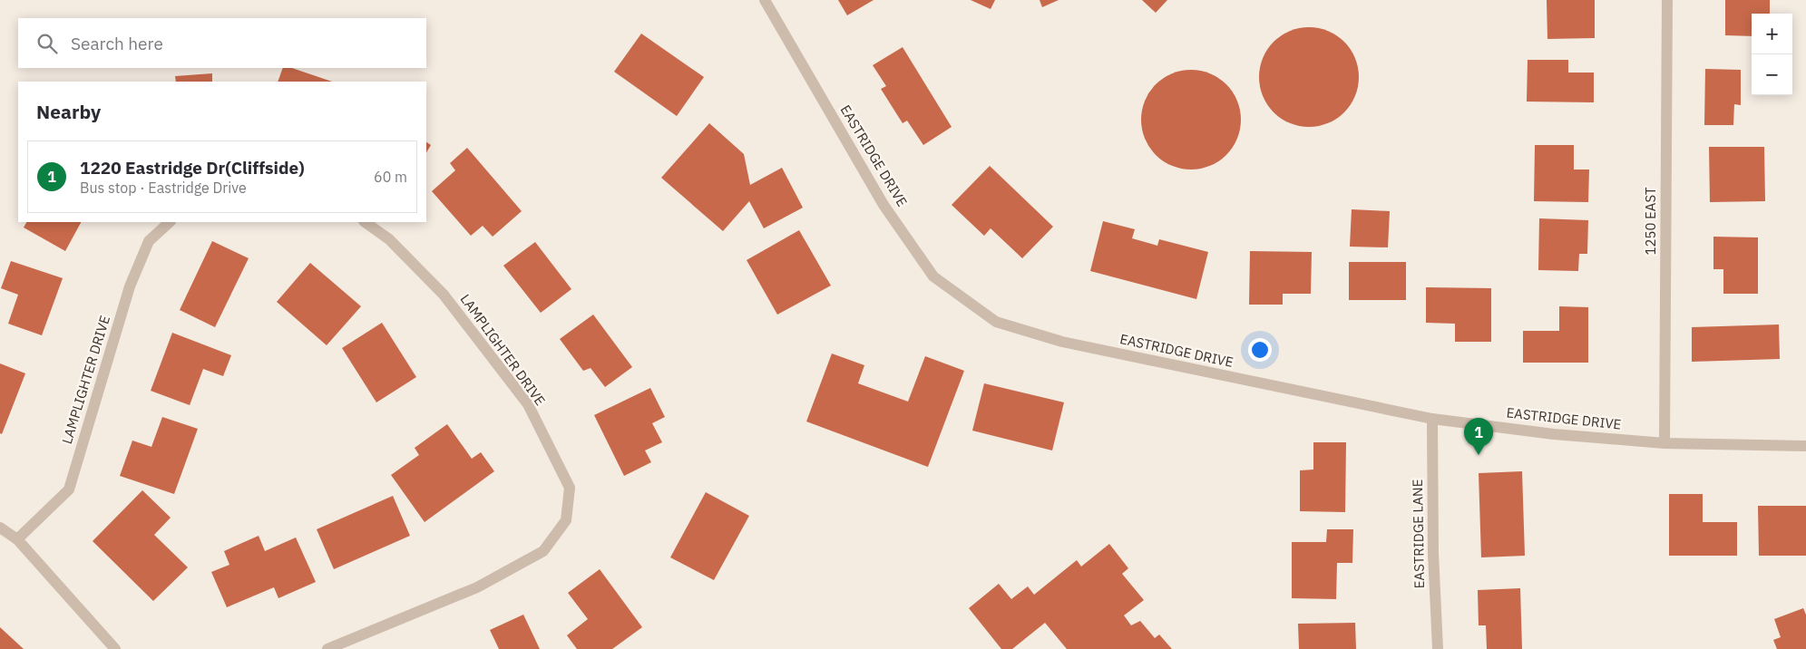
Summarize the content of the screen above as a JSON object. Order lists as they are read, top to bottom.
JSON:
{
  "streets": {
    "street": [
      "EASTRIDGE DRIVE",
      "1250 EAST",
      "LAMPLIGHTER DRIVE",
      "EASTRIDGE LANE"
    ]
  },
  "crossings": [
    ["EASTRIDGE DRIVE", "1250 EAST"],
    ["EASTRIDGE DRIVE", "EASTRIDGE LANE"]
  ],
  "page": {
    "map_buttons": ["+", "−"],
    "search": "Search here",
    "heading": "Nearby",
    "list": [
      {
        "mark": "1",
        "name": "1220 Eastridge Dr(Cliffside)",
        "note": "Bus stop · Eastridge Drive",
        "value": "60 m"
      }
    ],
    "pins": "1"
  }
}
